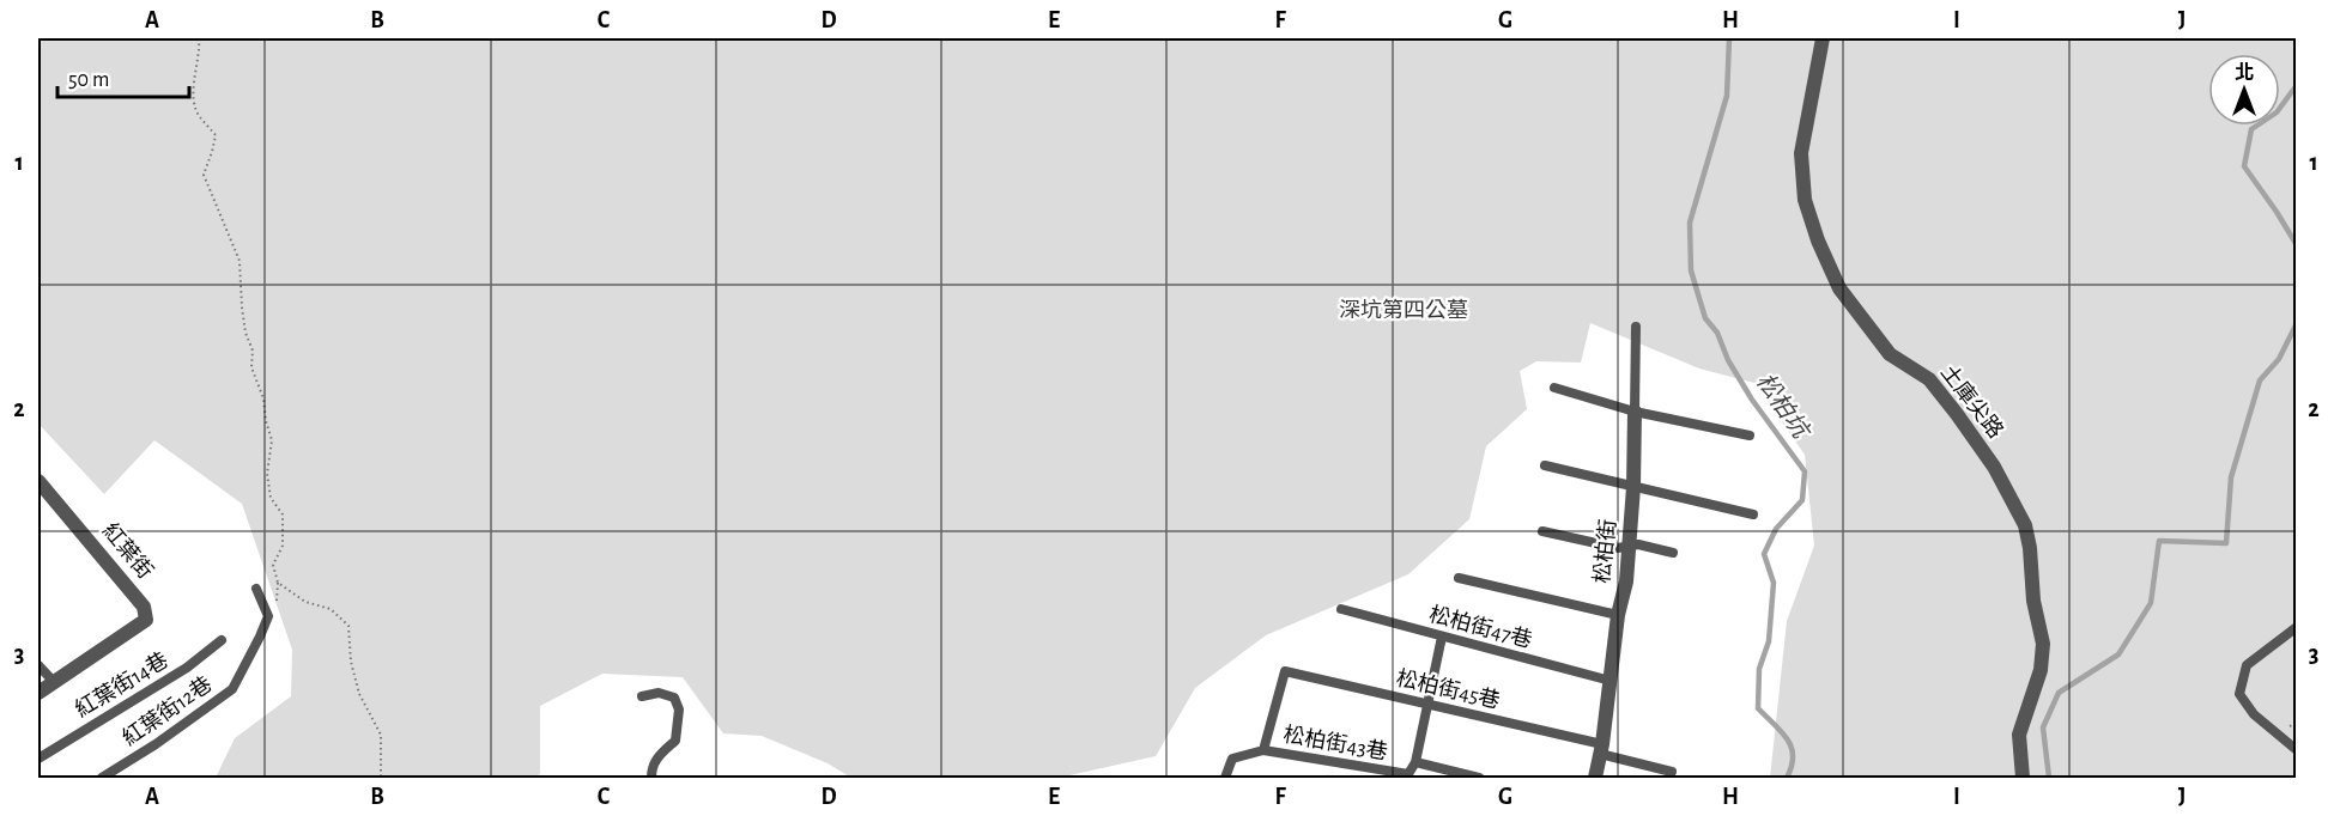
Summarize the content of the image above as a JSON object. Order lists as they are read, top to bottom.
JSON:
{
  "streets": {
    "street": ["土庫尖路", "紅葉街", "松柏街"],
    "lane": [
      "松柏街47巷",
      "紅葉街14巷",
      "松柏街45巷",
      "紅葉街12巷",
      "松柏街43巷"
    ]
  },
  "crossings": [
    ["松柏街", "松柏街47巷"],
    ["松柏街", "松柏街45巷"],
    ["松柏街45巷", "松柏街43巷"]
  ],
  "water": ["松柏坑"],
  "parks": ["深坑第四公墓"],
  "scale_bar": "50 m",
  "north": "top",
  "grid": {
    "columns": [
      "A",
      "B",
      "C",
      "D",
      "E",
      "F",
      "G",
      "H",
      "I",
      "J"
    ],
    "rows": ["1", "2", "3"]
  }
}
